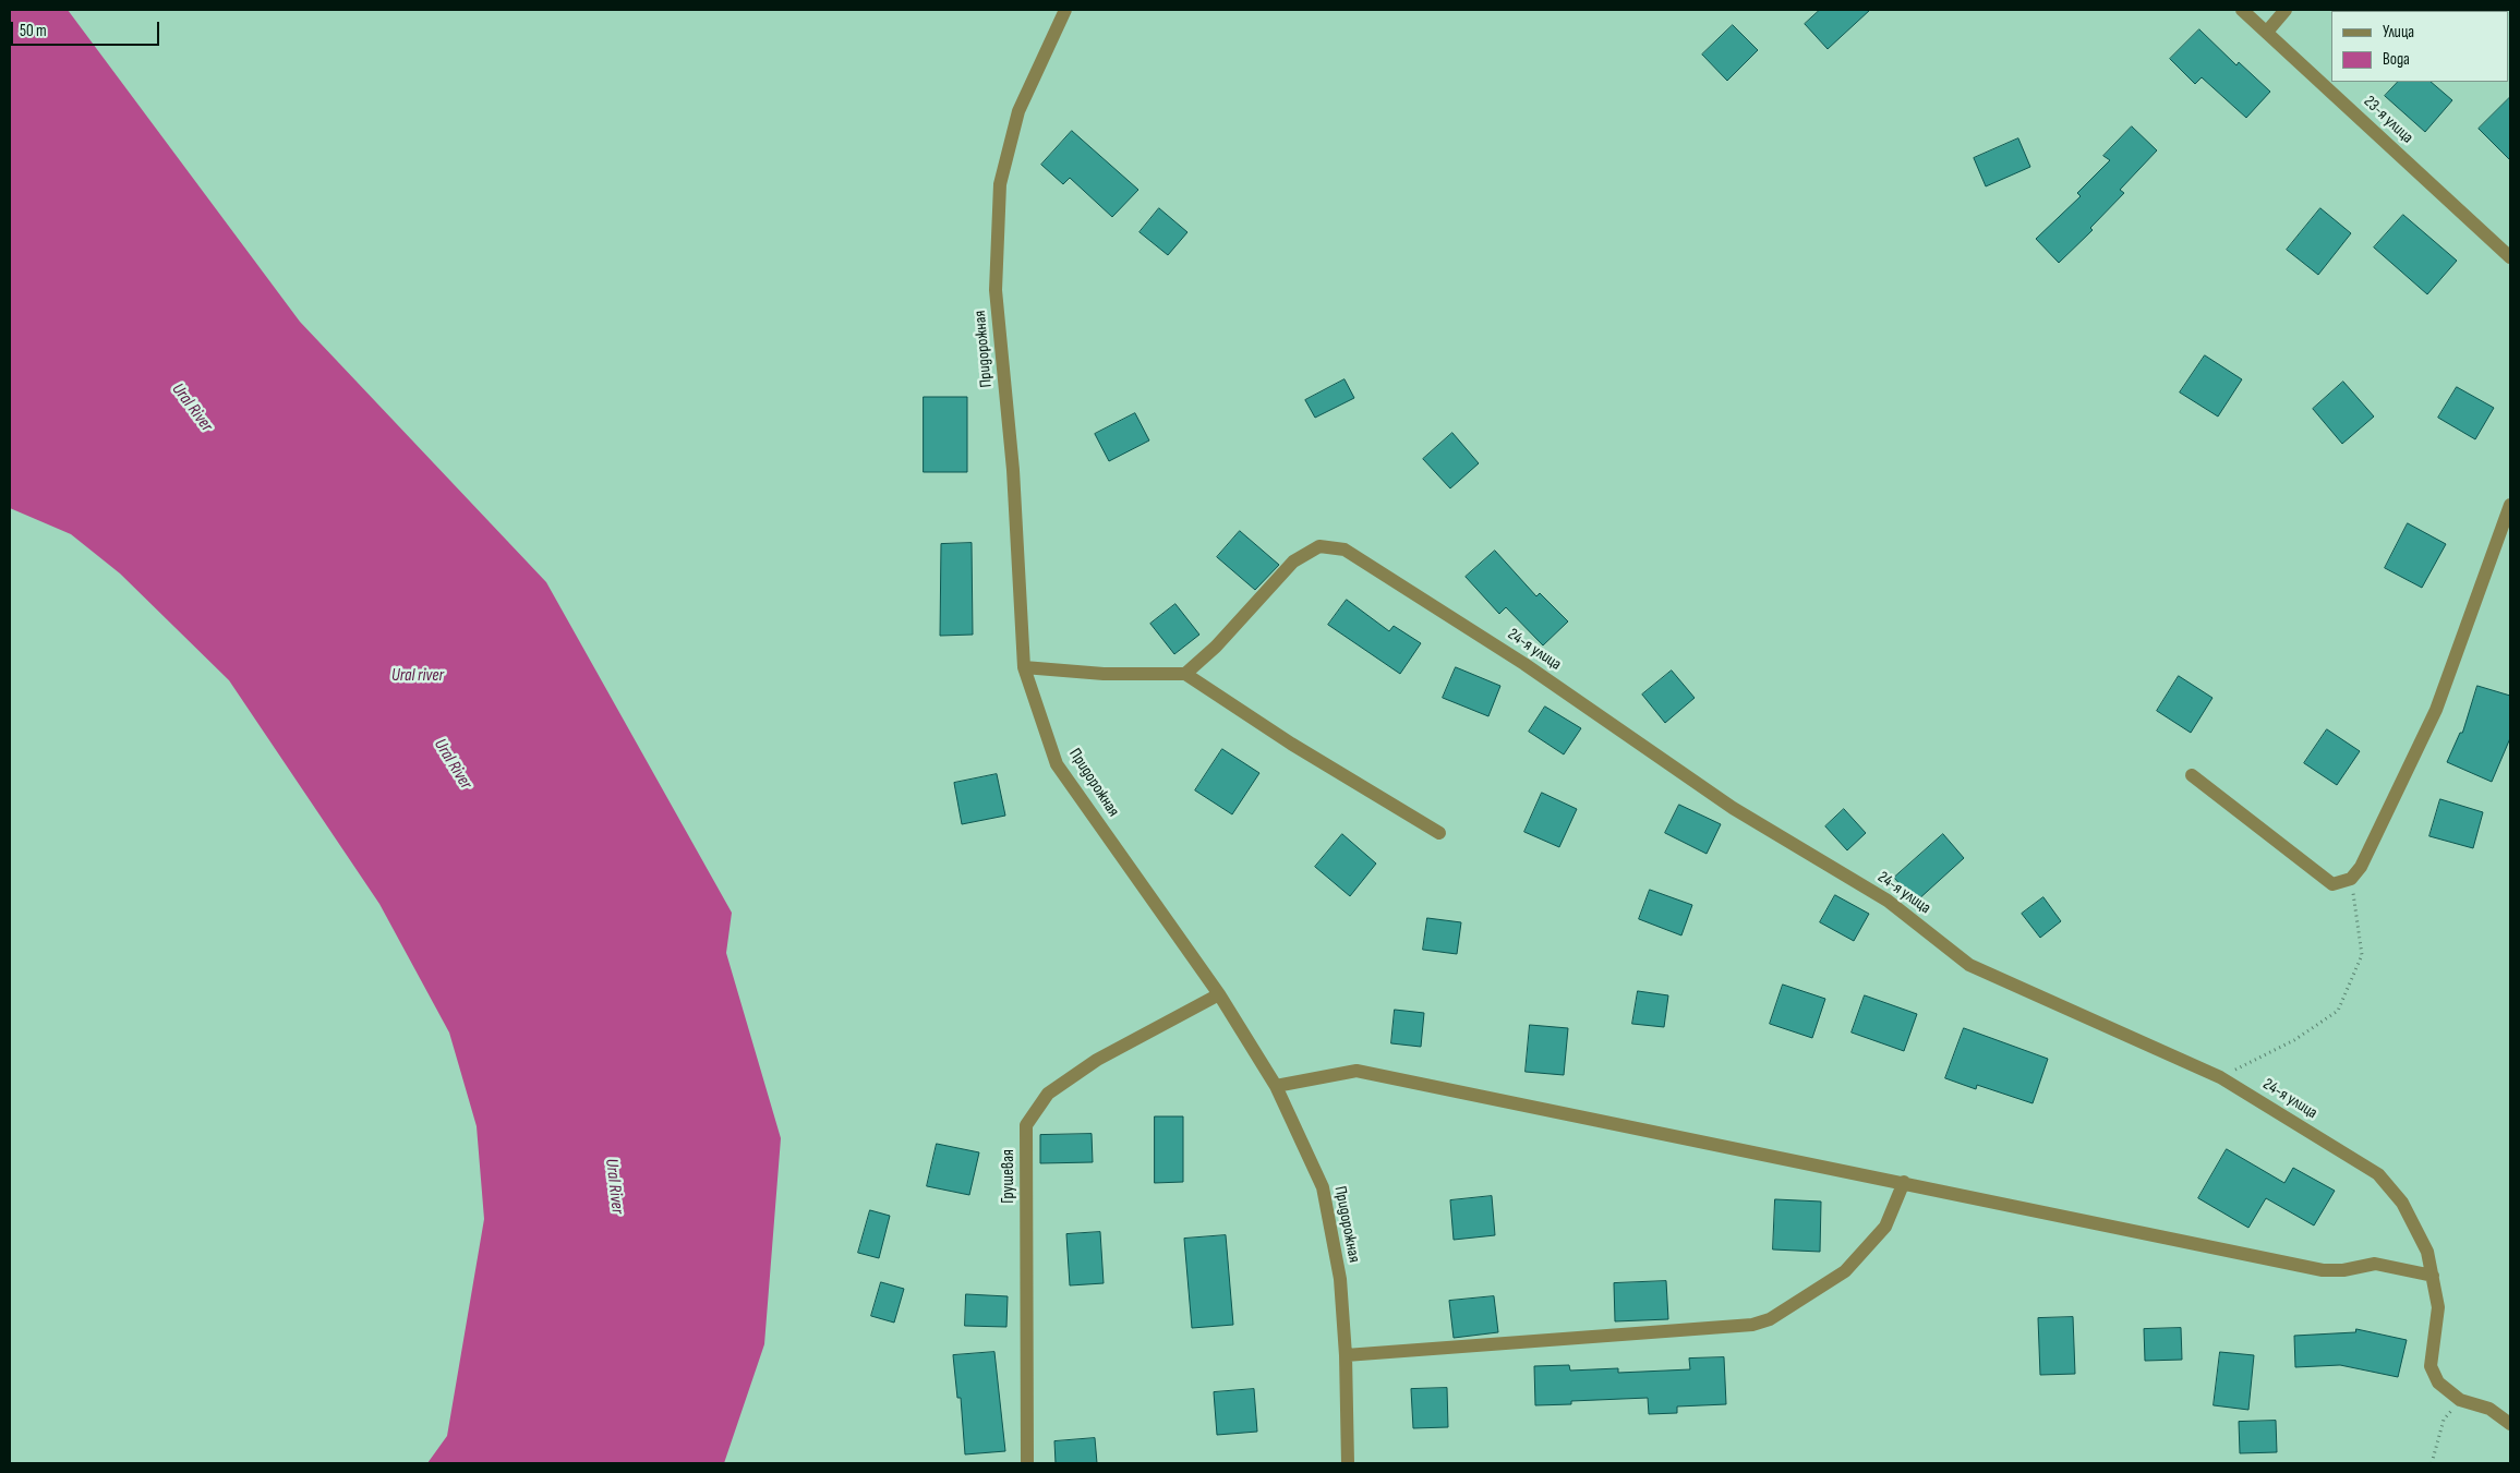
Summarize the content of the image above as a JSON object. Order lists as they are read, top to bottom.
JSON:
{
  "streets": {
    "street": [
      "23-я улица",
      "Придорожная",
      "24-я улица",
      "Грушевая"
    ]
  },
  "crossings": [
    ["Придорожная", "Грушевая"]
  ],
  "water": ["Ural River", "Ural river"],
  "legend": ["Улица", "Вода"],
  "scale_bar": "50 m"
}
